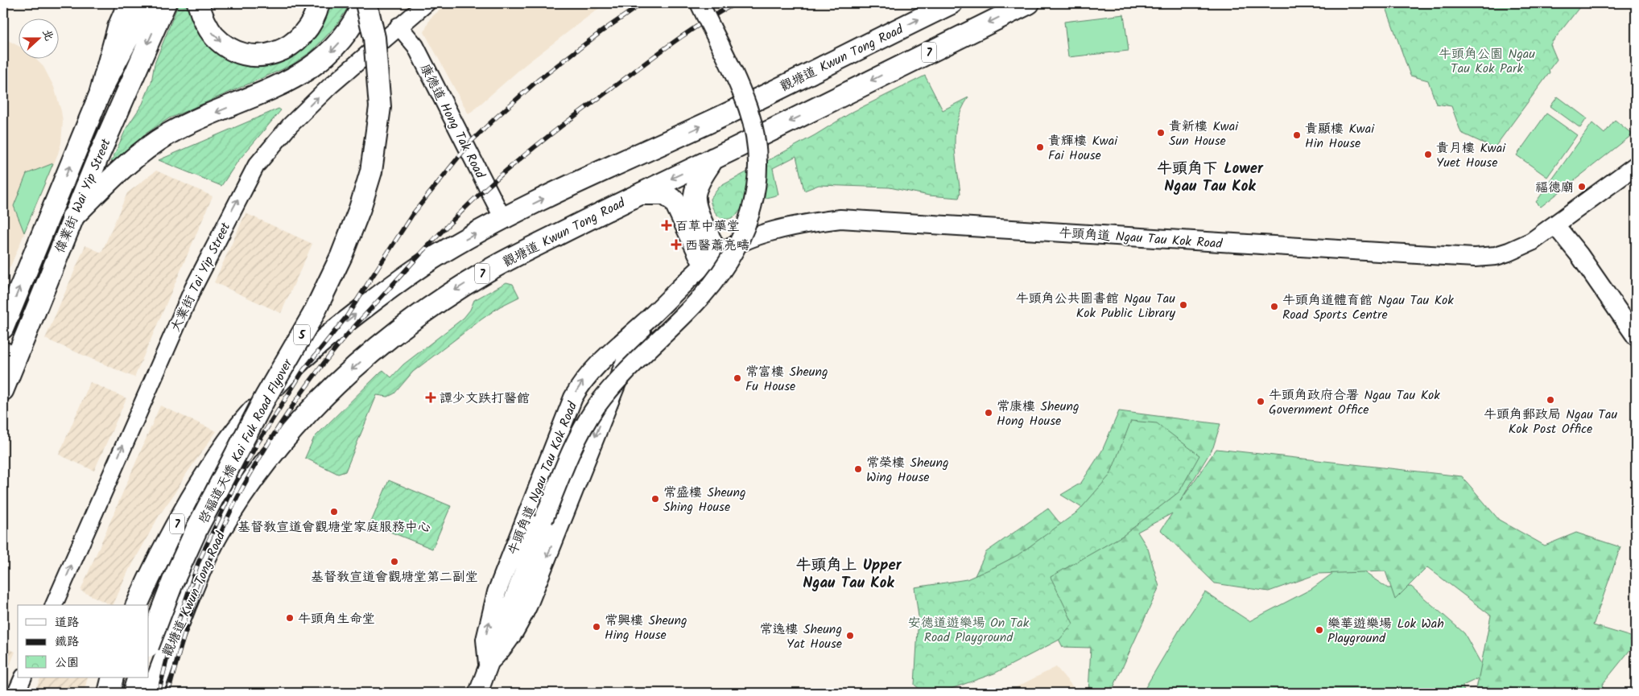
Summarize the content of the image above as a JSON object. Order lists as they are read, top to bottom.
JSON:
{
  "streets": {
    "highway": [
      "7",
      "觀塘道 Kwun Tong Road",
      "5",
      "啓福道天橋 Kai Fuk Road Flyover"
    ],
    "main road": ["偉業街 Wai Yip Street", "牛頭角道 Ngau Tau Kok Road"],
    "street": ["康德道 Hong Tak Road", "大業街 Tai Yip Street"]
  },
  "crossings": [
    ["觀塘道 Kwun Tong Road", "康德道 Hong Tak Road"],
    ["康德道 Hong Tak Road", "大業街 Tai Yip Street"]
  ],
  "one_way": ["大業街 Tai Yip Street"],
  "districts": ["牛頭角下 Lower Ngau Tau Kok", "牛頭角上 Upper Ngau Tau Kok"],
  "parks": ["牛頭角公園 Ngau Tau Kok Park", "安德道遊樂場 On Tak Road Playground"],
  "places": {
    "other": [
      "貴新樓 Kwai Sun House",
      "貴顯樓 Kwai Hin House",
      "貴輝樓 Kwai Fai House",
      "貴月樓 Kwai Yuet House",
      "福德廟",
      "牛頭角公共圖書館 Ngau Tau Kok Public Library",
      "牛頭角道體育館 Ngau Tau Kok Road Sports Centre",
      "常富樓 Sheung Fu House",
      "牛頭角郵政局 Ngau Tau Kok Post Office",
      "牛頭角政府合署 Ngau Tau Kok Government Office",
      "常康樓 Sheung Hong House",
      "常榮樓 Sheung Wing House",
      "常盛樓 Sheung Shing House",
      "基督教宣道會觀塘堂家庭服務中心",
      "基督教宣道會觀塘堂第二副堂",
      "牛頭角生命堂",
      "常興樓 Sheung Hing House",
      "樂華遊樂場 Lok Wah Playground",
      "常逸樓 Sheung Yat House"
    ],
    "health": ["百草中藥堂", "西醫蕭亮疇", "譚少文跌打醫館"]
  },
  "legend": ["道路", "鐵路", "公園"],
  "north": "right"
}
